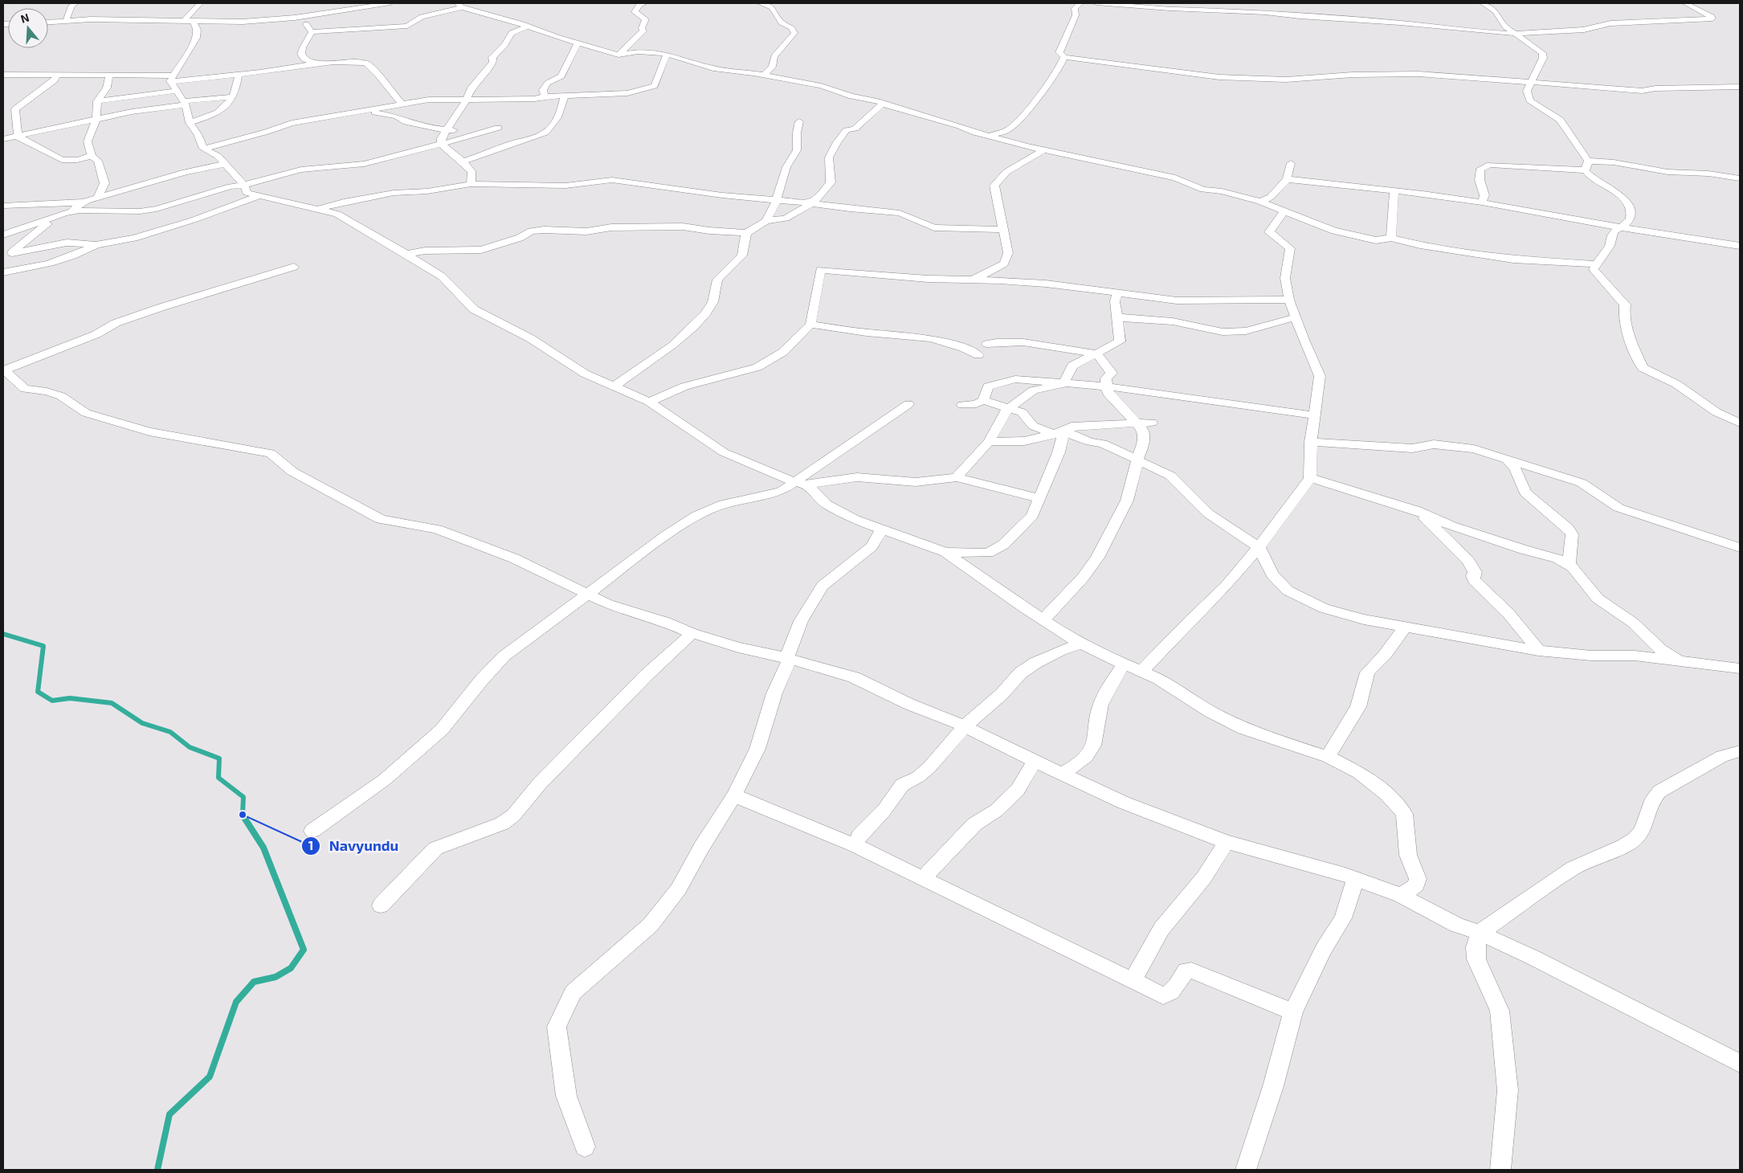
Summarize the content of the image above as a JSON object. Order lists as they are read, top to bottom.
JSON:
{
  "places": ["Navyundu"],
  "north": "top"
}
